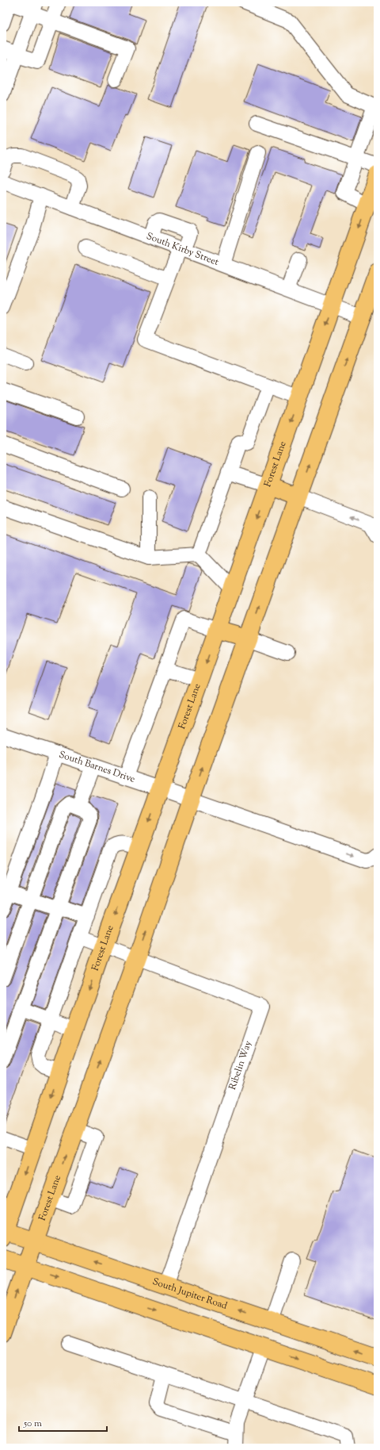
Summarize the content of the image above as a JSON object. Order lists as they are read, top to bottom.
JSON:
{
  "streets": {
    "main road": ["Forest Lane", "South Jupiter Road"],
    "street": ["South Kirby Street", "South Barnes Drive", "Ribelin Way"]
  },
  "crossings": [
    ["South Kirby Street", "Forest Lane"],
    ["Forest Lane", "South Barnes Drive"],
    ["Forest Lane", "Ribelin Way"],
    ["Forest Lane", "South Jupiter Road"],
    ["Ribelin Way", "South Jupiter Road"]
  ],
  "one_way": ["South Barnes Drive"],
  "scale_bar": "50 m"
}
